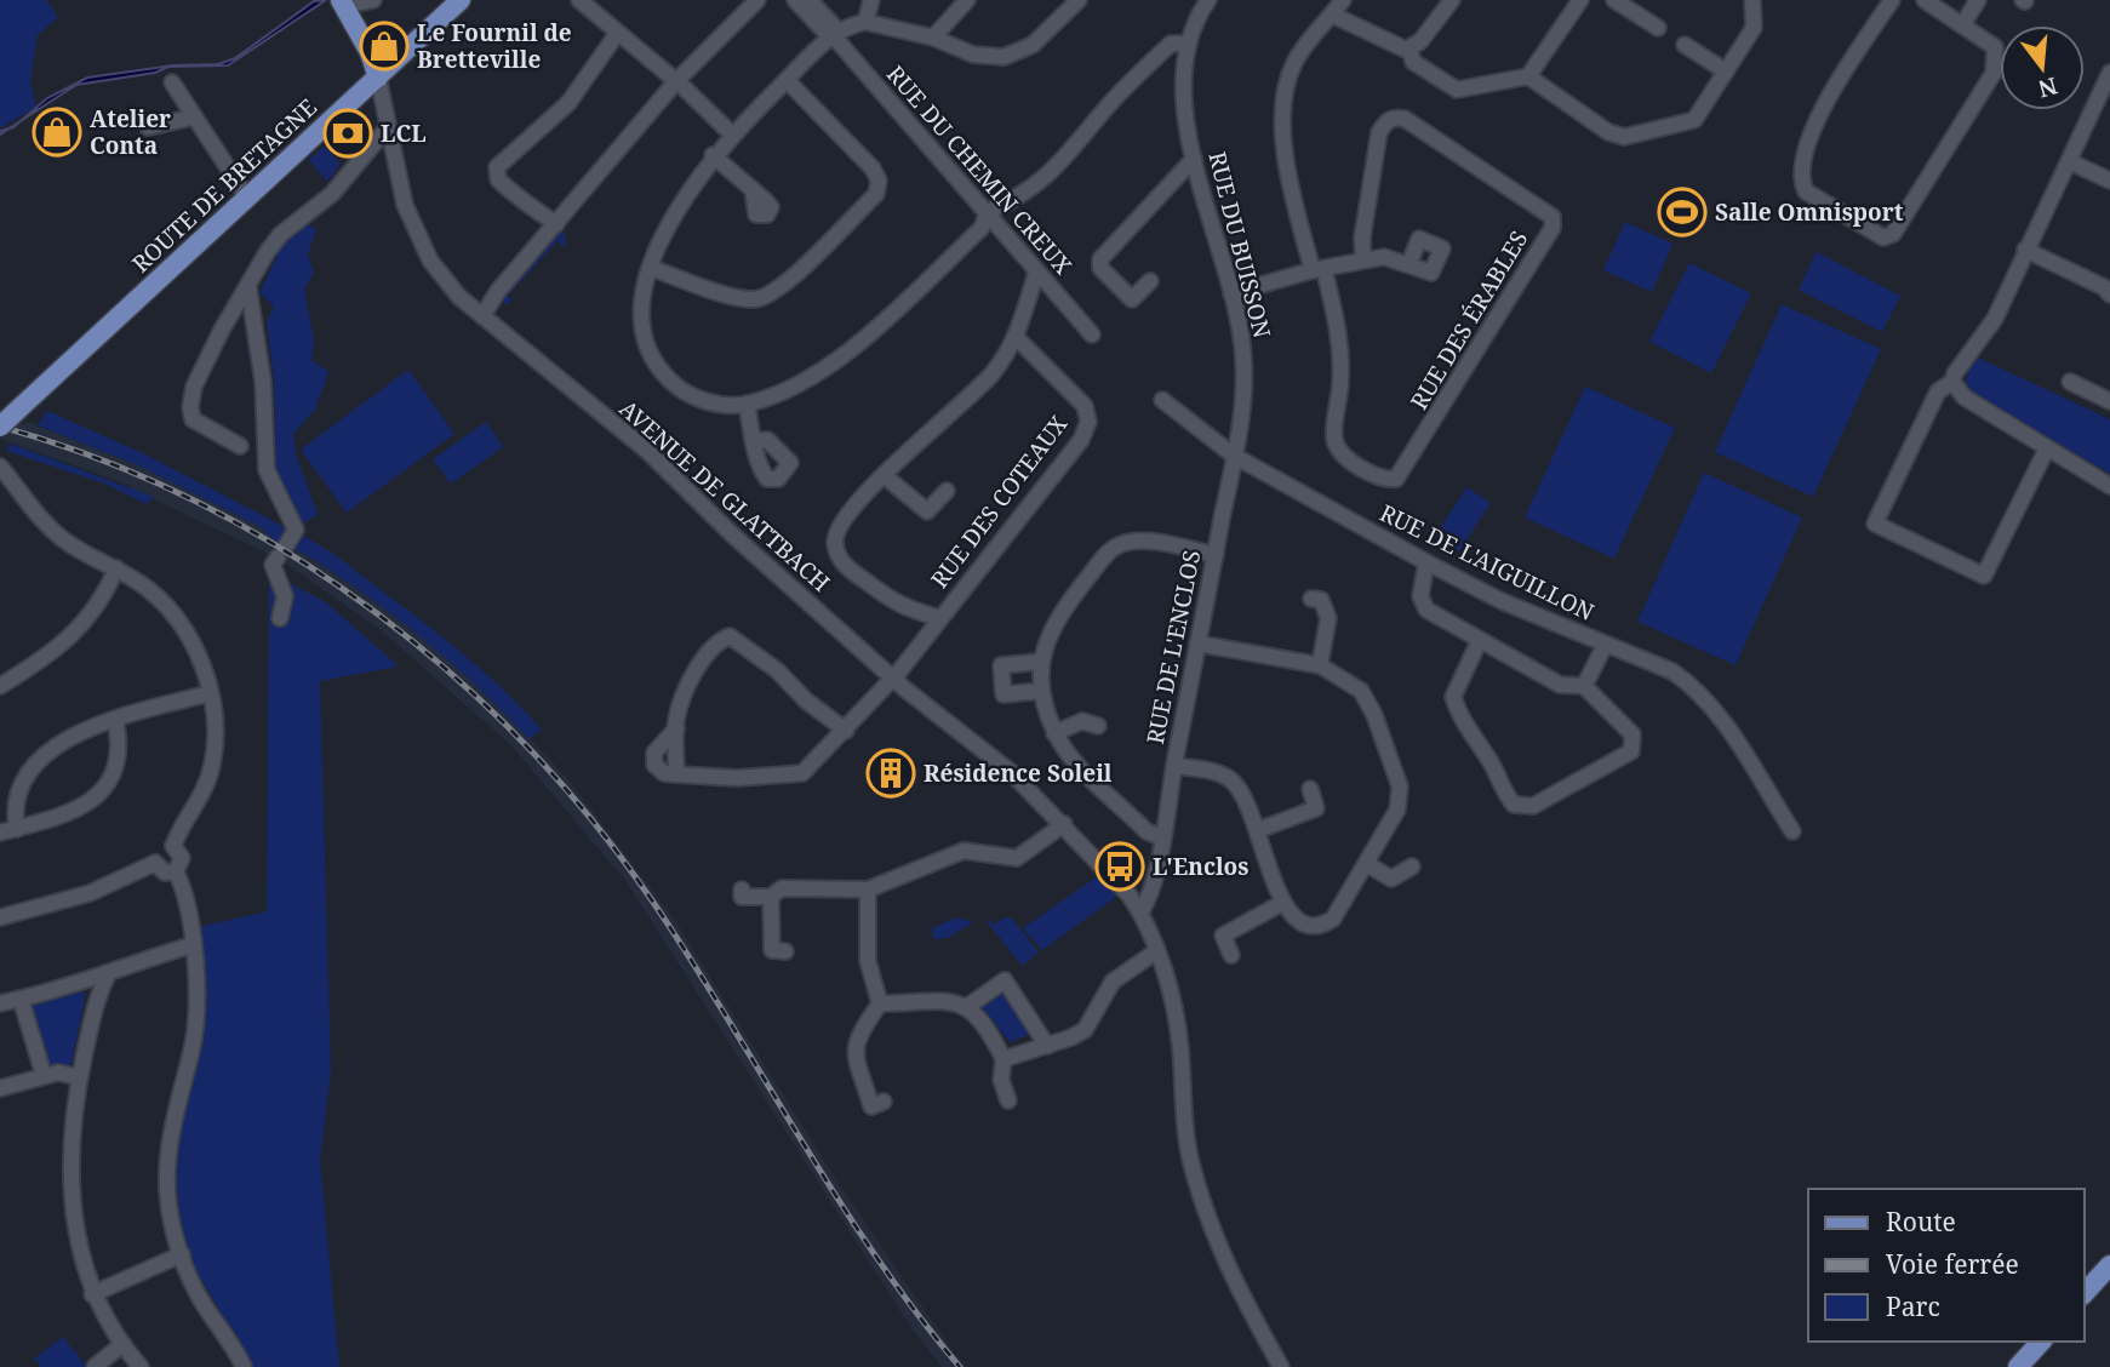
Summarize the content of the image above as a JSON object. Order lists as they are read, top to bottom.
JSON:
{
  "streets": {
    "main road": ["ROUTE DE BRETAGNE"],
    "street": [
      "RUE DU CHEMIN CREUX",
      "RUE DU BUISSON",
      "RUE DES ÉRABLES",
      "AVENUE DE GLATTBACH",
      "RUE DES COTEAUX",
      "RUE DE L'AIGUILLON",
      "RUE DE L'ENCLOS"
    ]
  },
  "crossings": [
    ["RUE DU CHEMIN CREUX", "RUE DES COTEAUX"],
    ["ROUTE DE BRETAGNE", "AVENUE DE GLATTBACH"],
    ["RUE DU BUISSON", "RUE DE L'AIGUILLON"],
    ["RUE DU BUISSON", "RUE DE L'ENCLOS"],
    ["AVENUE DE GLATTBACH", "RUE DES COTEAUX"],
    ["AVENUE DE GLATTBACH", "RUE DE L'ENCLOS"],
    ["RUE DE L'AIGUILLON", "RUE DE L'ENCLOS"]
  ],
  "places": {
    "shop": ["Le Fournil de Bretteville", "Atelier Conta"],
    "bank": ["LCL"],
    "sports": ["Salle Omnisport"],
    "building": ["Résidence Soleil"],
    "bus stop": ["L'Enclos"]
  },
  "legend": ["Route", "Voie ferrée", "Parc"],
  "north": "bottom"
}
